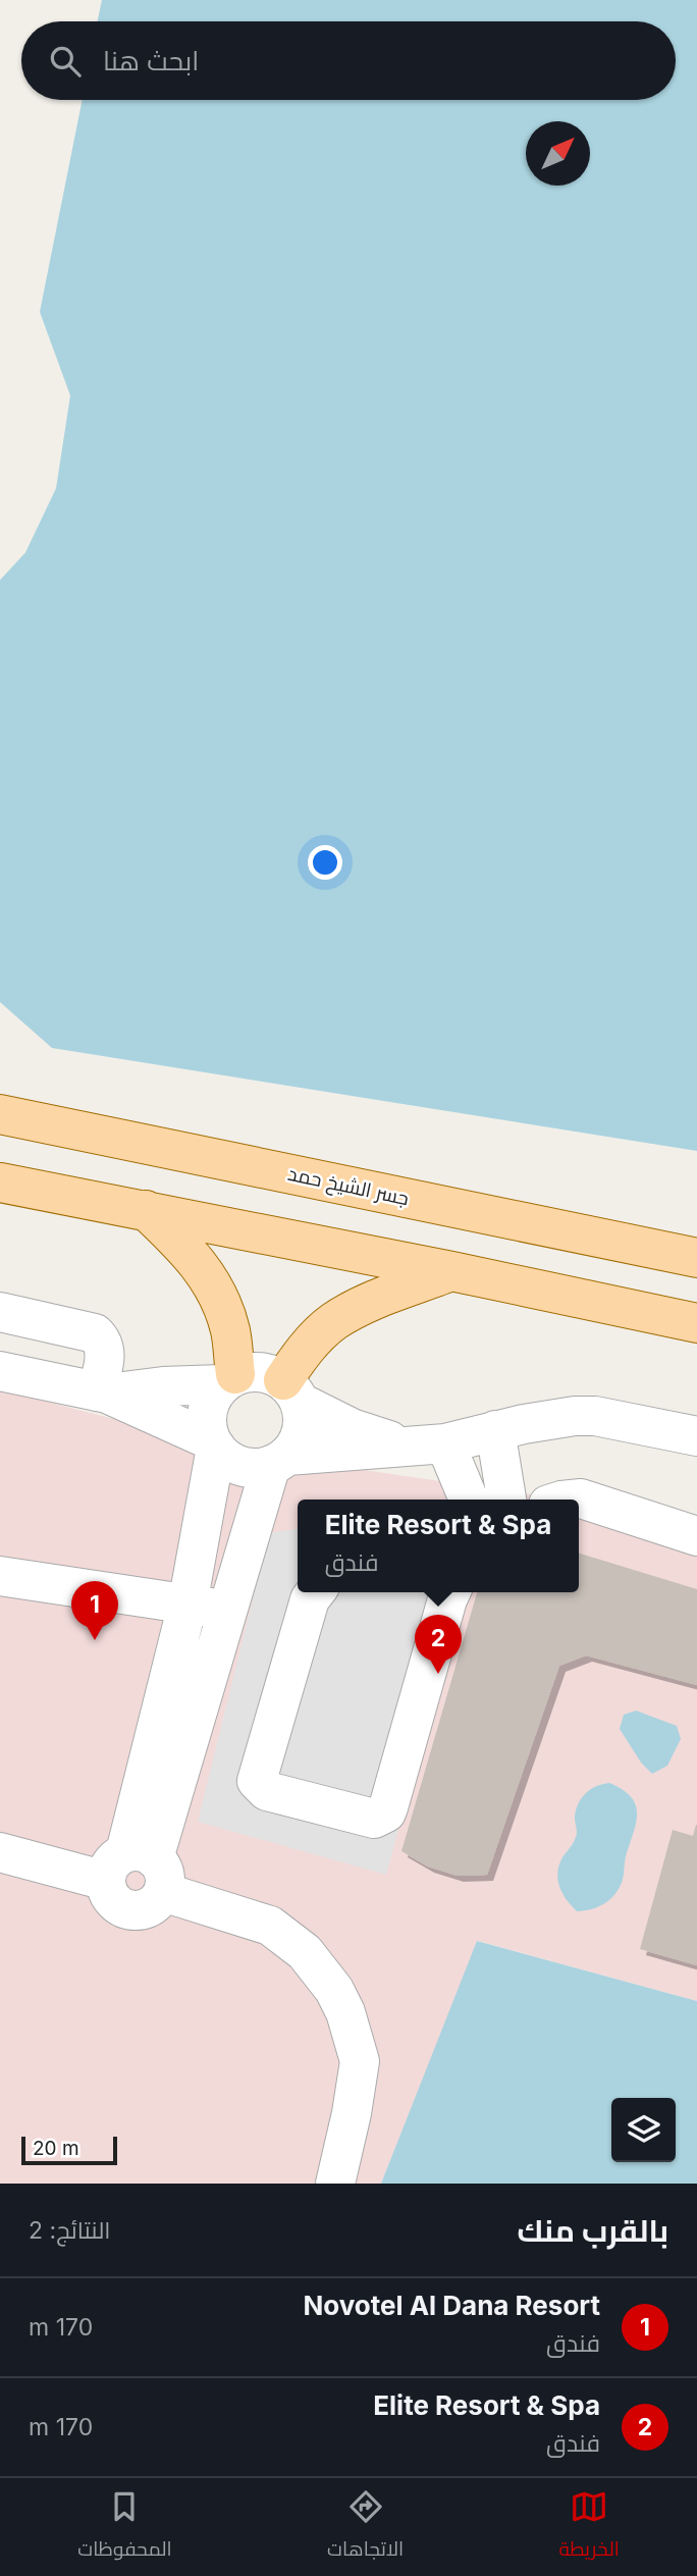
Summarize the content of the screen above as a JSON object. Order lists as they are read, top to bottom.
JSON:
{
  "streets": {
    "main road": ["جسر الشيخ حمد"]
  },
  "scale_bar": "20 m",
  "north": "top right",
  "page": {
    "search": "ابحث هنا",
    "popup": ["Elite Resort & Spa", "فندق"],
    "pins": ["1", "2"],
    "scale": "20 m",
    "heading": ["بالقرب منك", "النتائج: 2"],
    "list": [
      {
        "mark": "1",
        "name": "Novotel Al Dana Resort",
        "note": "فندق",
        "value": "170 m"
      },
      {
        "mark": "2",
        "name": "Elite Resort & Spa",
        "note": "فندق",
        "value": "170 m"
      }
    ],
    "nav": ["الخريطة", "الاتجاهات", "المحفوظات"]
  }
}
